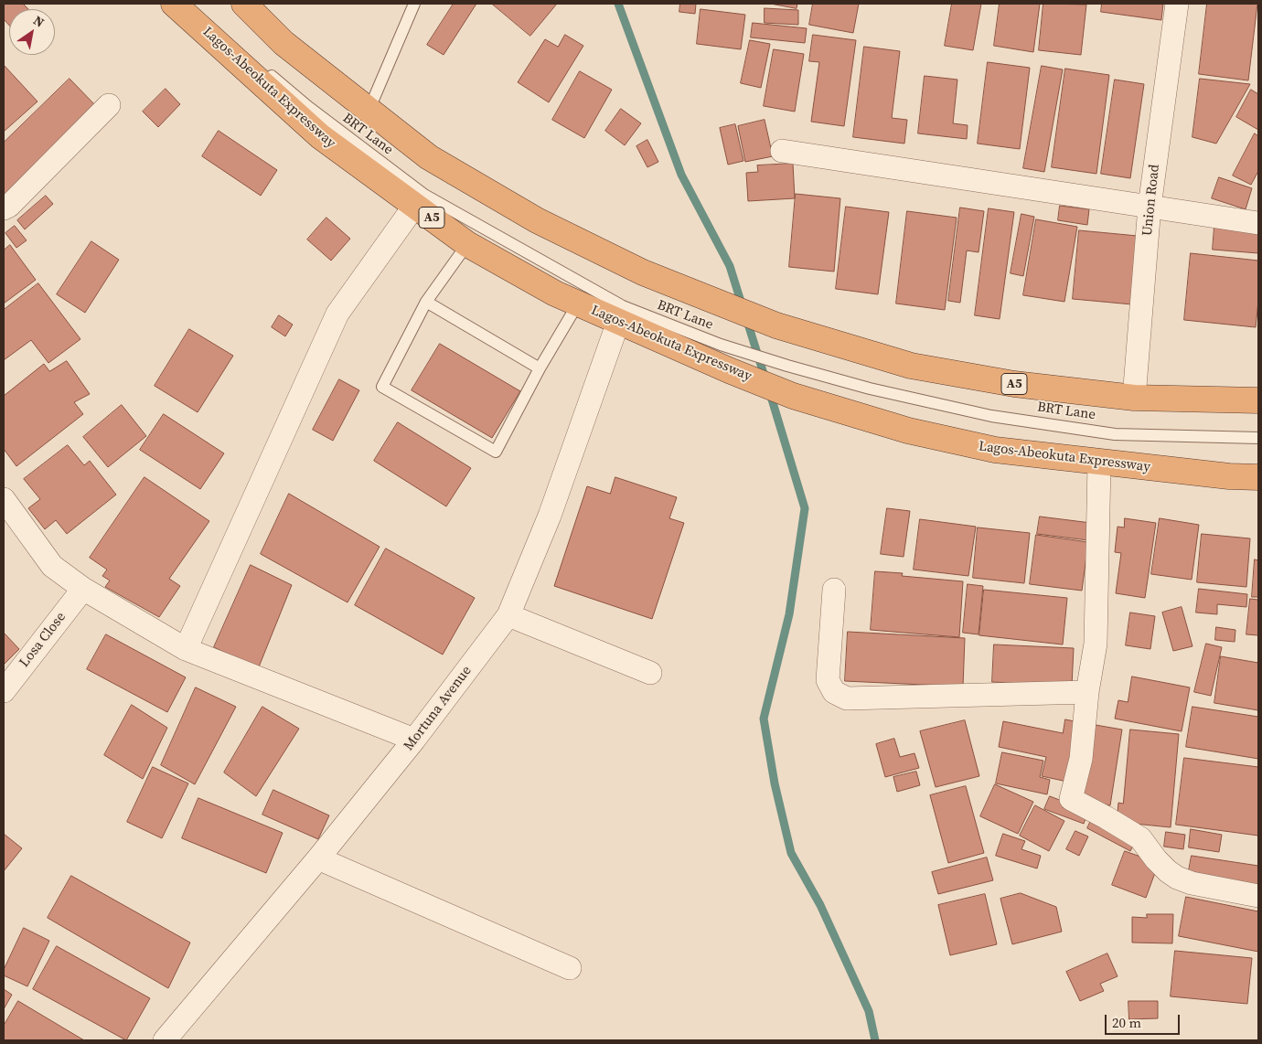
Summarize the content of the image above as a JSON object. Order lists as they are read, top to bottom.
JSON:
{
  "streets": {
    "highway": ["Lagos-Abeokuta Expressway", "A5"],
    "street": ["Union Road", "Losa Close", "Mortuna Avenue"],
    "lane": ["BRT Lane"]
  },
  "crossings": [
    ["Lagos-Abeokuta Expressway", "Mortuna Avenue"],
    ["Union Road", "A5"]
  ],
  "scale_bar": "20 m",
  "north": "top right"
}
